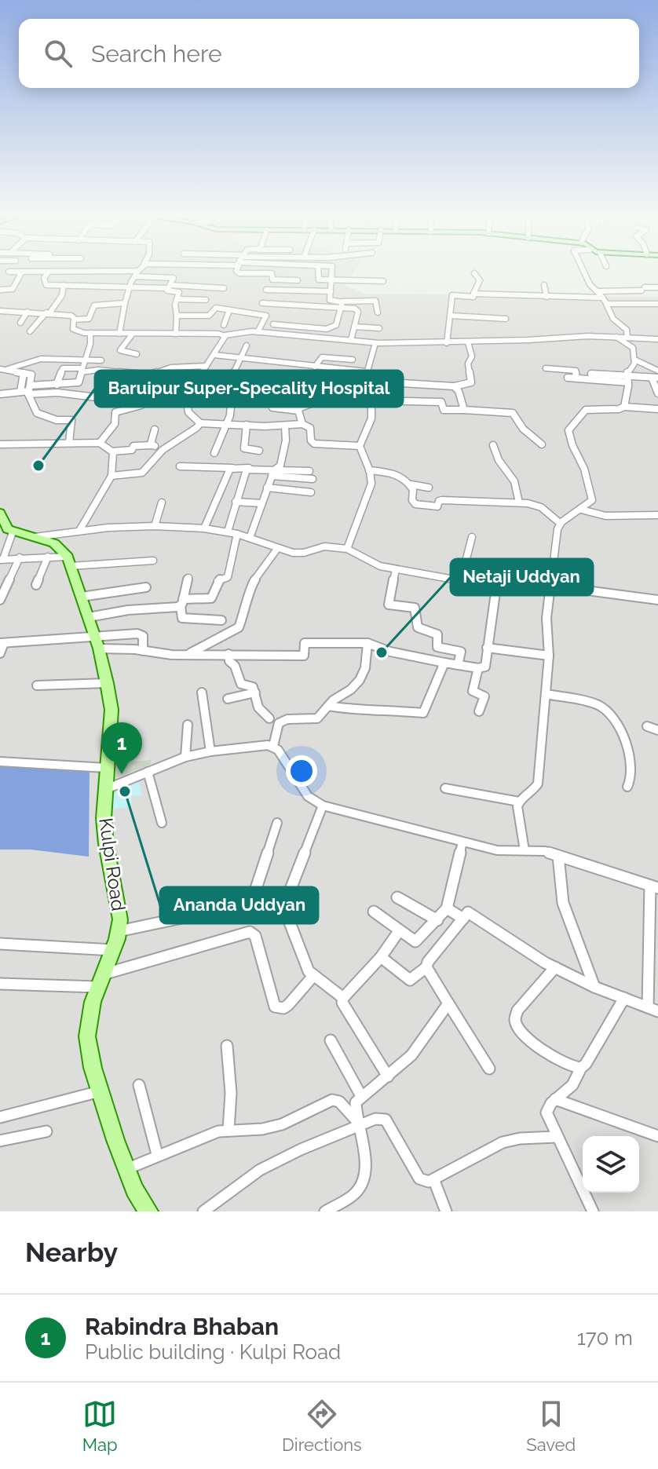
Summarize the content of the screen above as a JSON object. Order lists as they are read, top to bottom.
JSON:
{
  "streets": {
    "main road": ["Kulpi Road"]
  },
  "places": ["Baruipur Super-Specality Hospital", "Netaji Uddyan", "Ananda Uddyan"],
  "page": {
    "search": "Search here",
    "pins": "1",
    "heading": "Nearby",
    "list": [
      {
        "mark": "1",
        "name": "Rabindra Bhaban",
        "note": "Public building · Kulpi Road",
        "value": "170 m"
      }
    ],
    "nav": ["Map", "Directions", "Saved"]
  }
}
